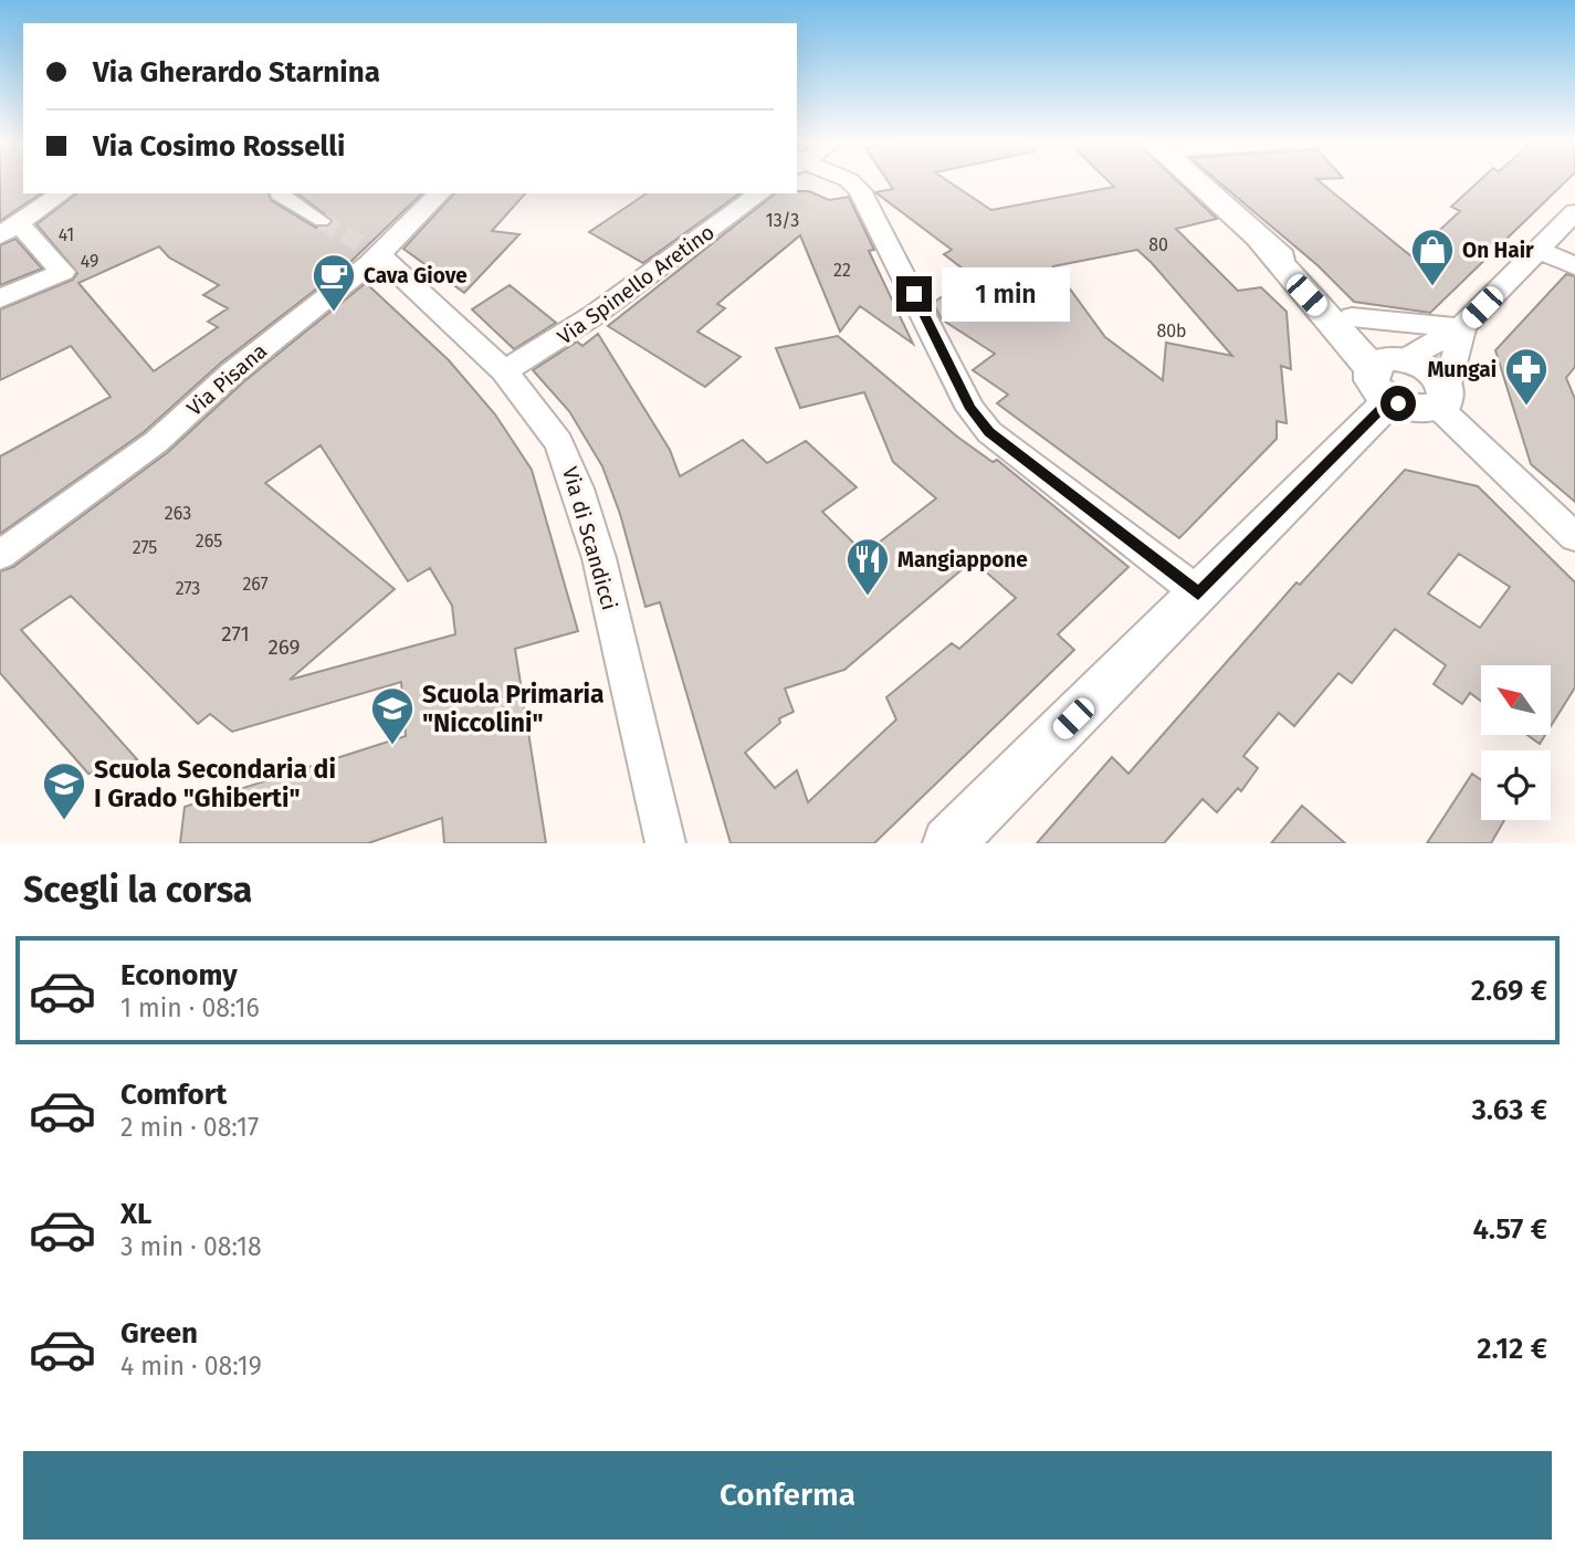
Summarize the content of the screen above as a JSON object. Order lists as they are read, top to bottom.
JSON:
{
  "streets": {
    "street": ["Via Spinello Aretino", "Via Pisana", "Via di Scandicci"]
  },
  "crossings": [
    ["Via Spinello Aretino", "Via di Scandicci"],
    ["Via Pisana", "Via di Scandicci"]
  ],
  "places": {
    "shop": ["On Hair"],
    "cafe": ["Cava Giove"],
    "pharmacy": ["Mungai"],
    "restaurant": ["Mangiappone"],
    "school or university": ["Scuola Primaria \"Niccolini\"", "Scuola Secondaria di I Grado \"Ghiberti\""]
  },
  "house_numbers": [
    "13/3",
    "41",
    "80",
    "49",
    "22",
    "80b",
    "263",
    "265",
    "275",
    "267",
    "273",
    "271",
    "269"
  ],
  "north": "top left",
  "page": {
    "banner": ["Via Gherardo Starnina", "Via Cosimo Rosselli"],
    "bubble": "1 min",
    "heading": "Scegli la corsa",
    "list": [
      {
        "name": "Economy",
        "note": "1 min · 08:16",
        "value": "2.69 €"
      },
      {
        "name": "Comfort",
        "note": "2 min · 08:17",
        "value": "3.63 €"
      },
      {
        "name": "XL",
        "note": "3 min · 08:18",
        "value": "4.57 €"
      },
      {
        "name": "Green",
        "note": "4 min · 08:19",
        "value": "2.12 €"
      }
    ],
    "buttons": "Conferma"
  }
}
